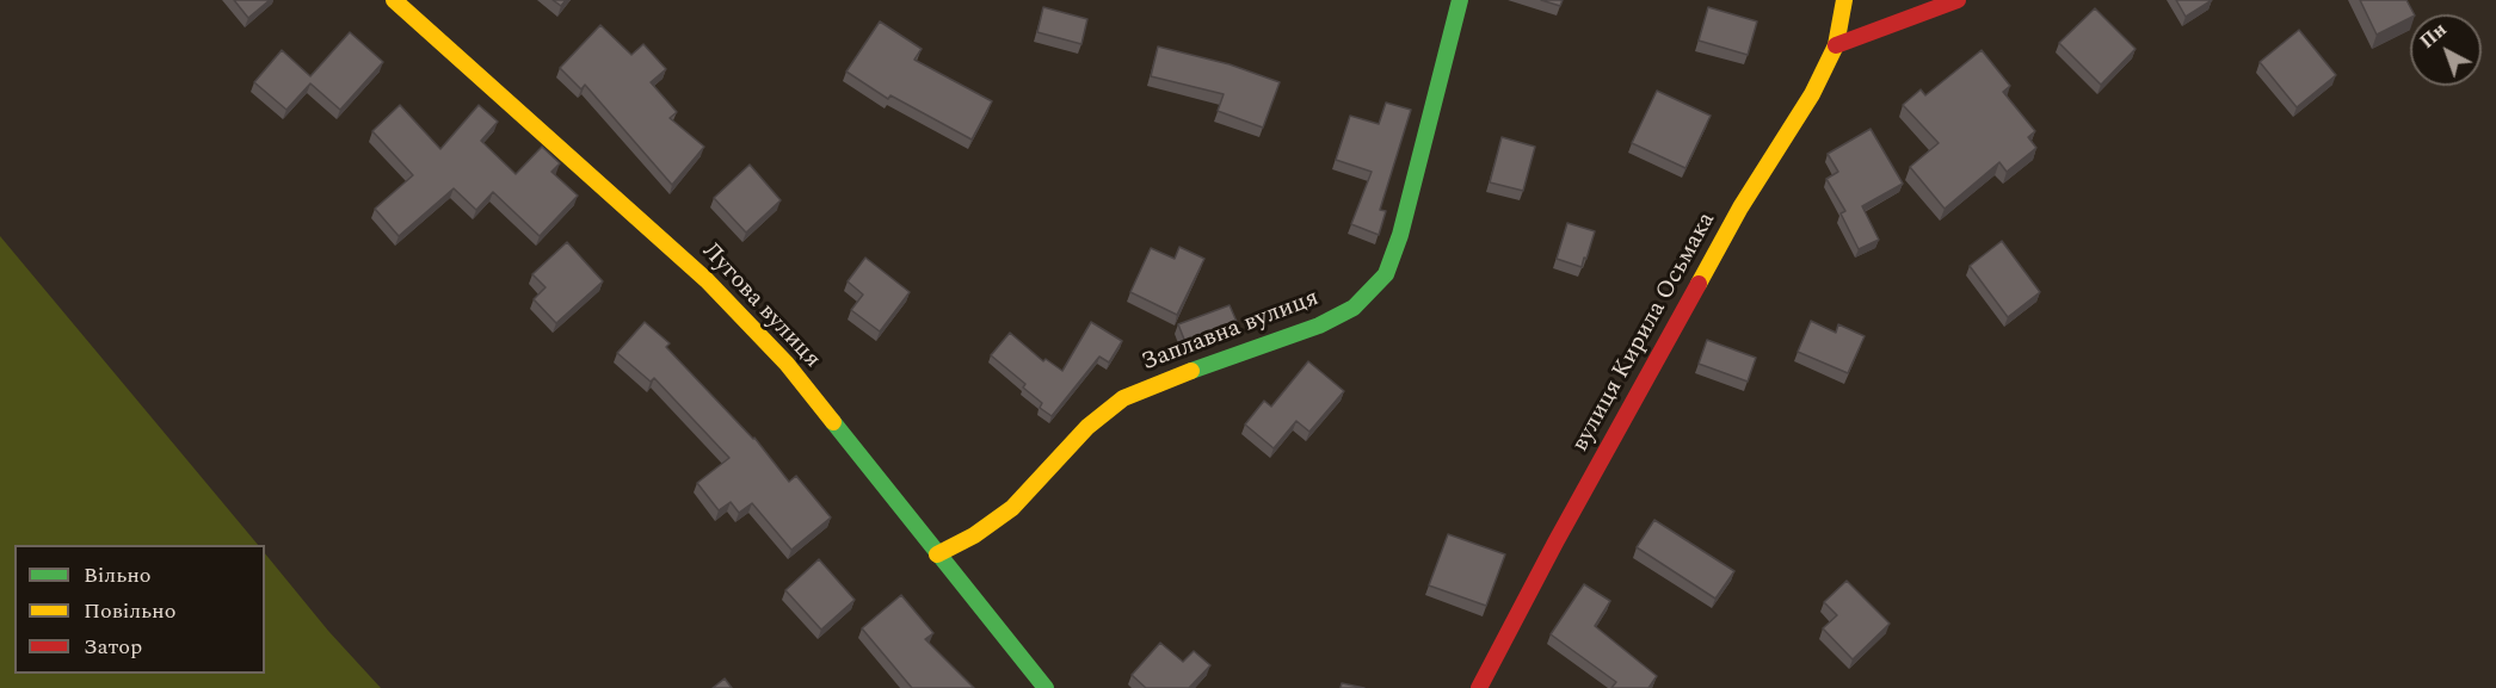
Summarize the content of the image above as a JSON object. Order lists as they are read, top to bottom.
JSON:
{
  "streets": {
    "street": ["Лугова вулиця", "Заплавна вулиця", "вулиця Кирила Осьмака"]
  },
  "crossings": [
    ["Лугова вулиця", "Заплавна вулиця"]
  ],
  "legend": ["Вільно", "Повільно", "Затор"],
  "north": "top left"
}
